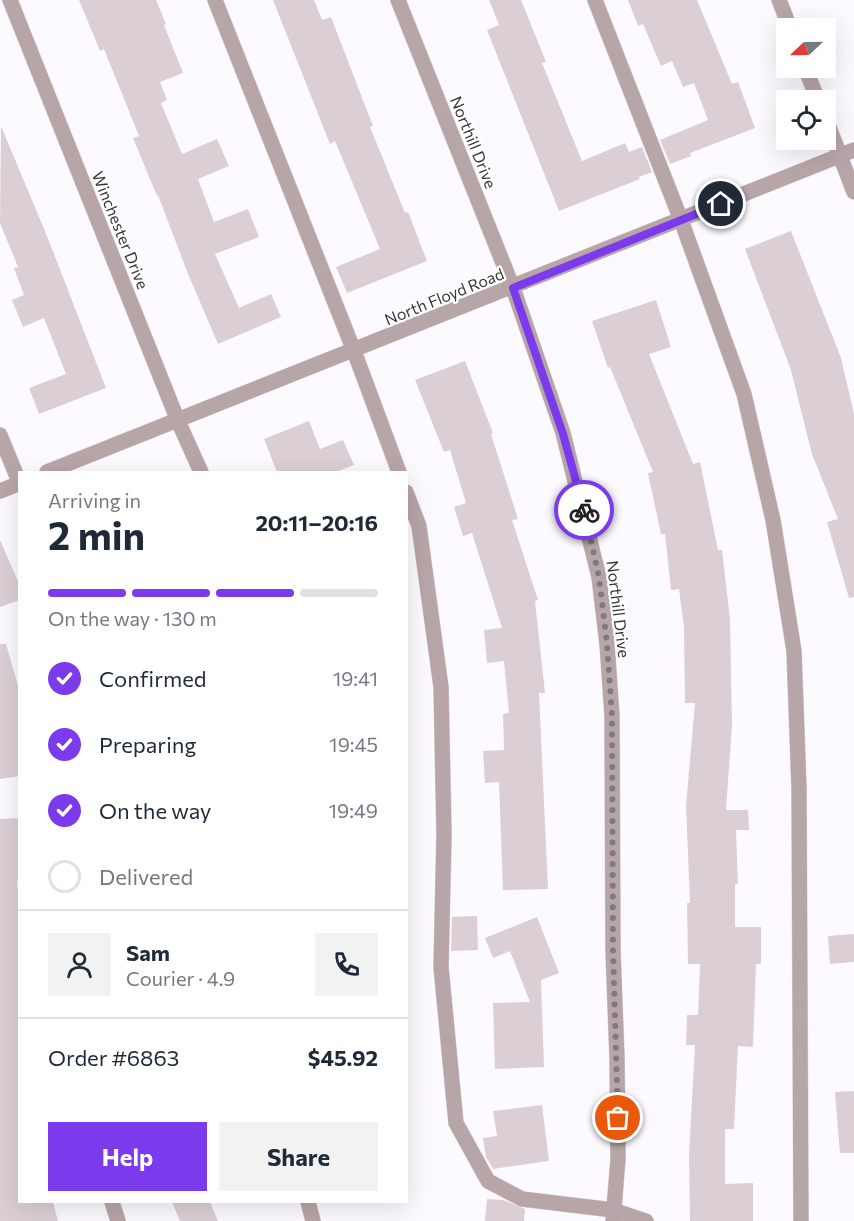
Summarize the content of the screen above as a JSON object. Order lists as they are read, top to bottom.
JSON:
{
  "streets": {
    "street": ["Northill Drive", "Winchester Drive", "North Floyd Road"]
  },
  "crossings": [
    ["Northill Drive", "North Floyd Road"],
    ["Winchester Drive", "North Floyd Road"]
  ],
  "north": "left",
  "page": {
    "heading": ["2 min", "Arriving in", "20:11–20:16"],
    "panel": [
      "Sam",
      "Courier · 4.9",
      "Order #6863",
      "$45.92"
    ],
    "bar": "On the way · 130 m",
    "list": [
      ["Confirmed", "19:41"],
      ["Preparing", "19:45"],
      ["On the way", "19:49"],
      "Delivered"
    ],
    "buttons": ["Help", "Share"]
  }
}
